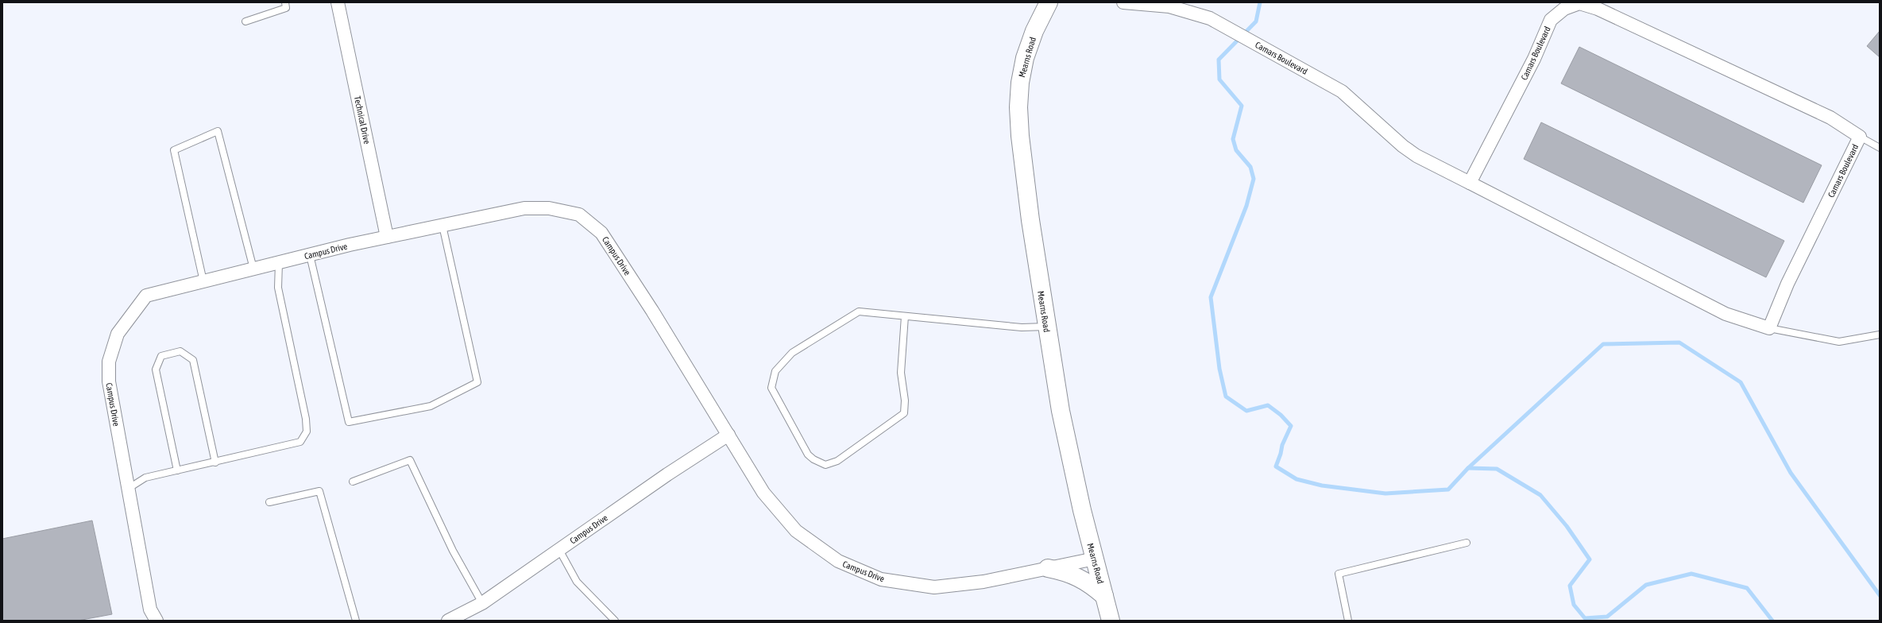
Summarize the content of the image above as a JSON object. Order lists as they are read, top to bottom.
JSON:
{
  "streets": {
    "street": [
      "Camars Boulevard",
      "Mearns Road",
      "Technical Drive",
      "Campus Drive"
    ]
  },
  "crossings": [
    ["Mearns Road", "Campus Drive"],
    ["Technical Drive", "Campus Drive"]
  ]
}
